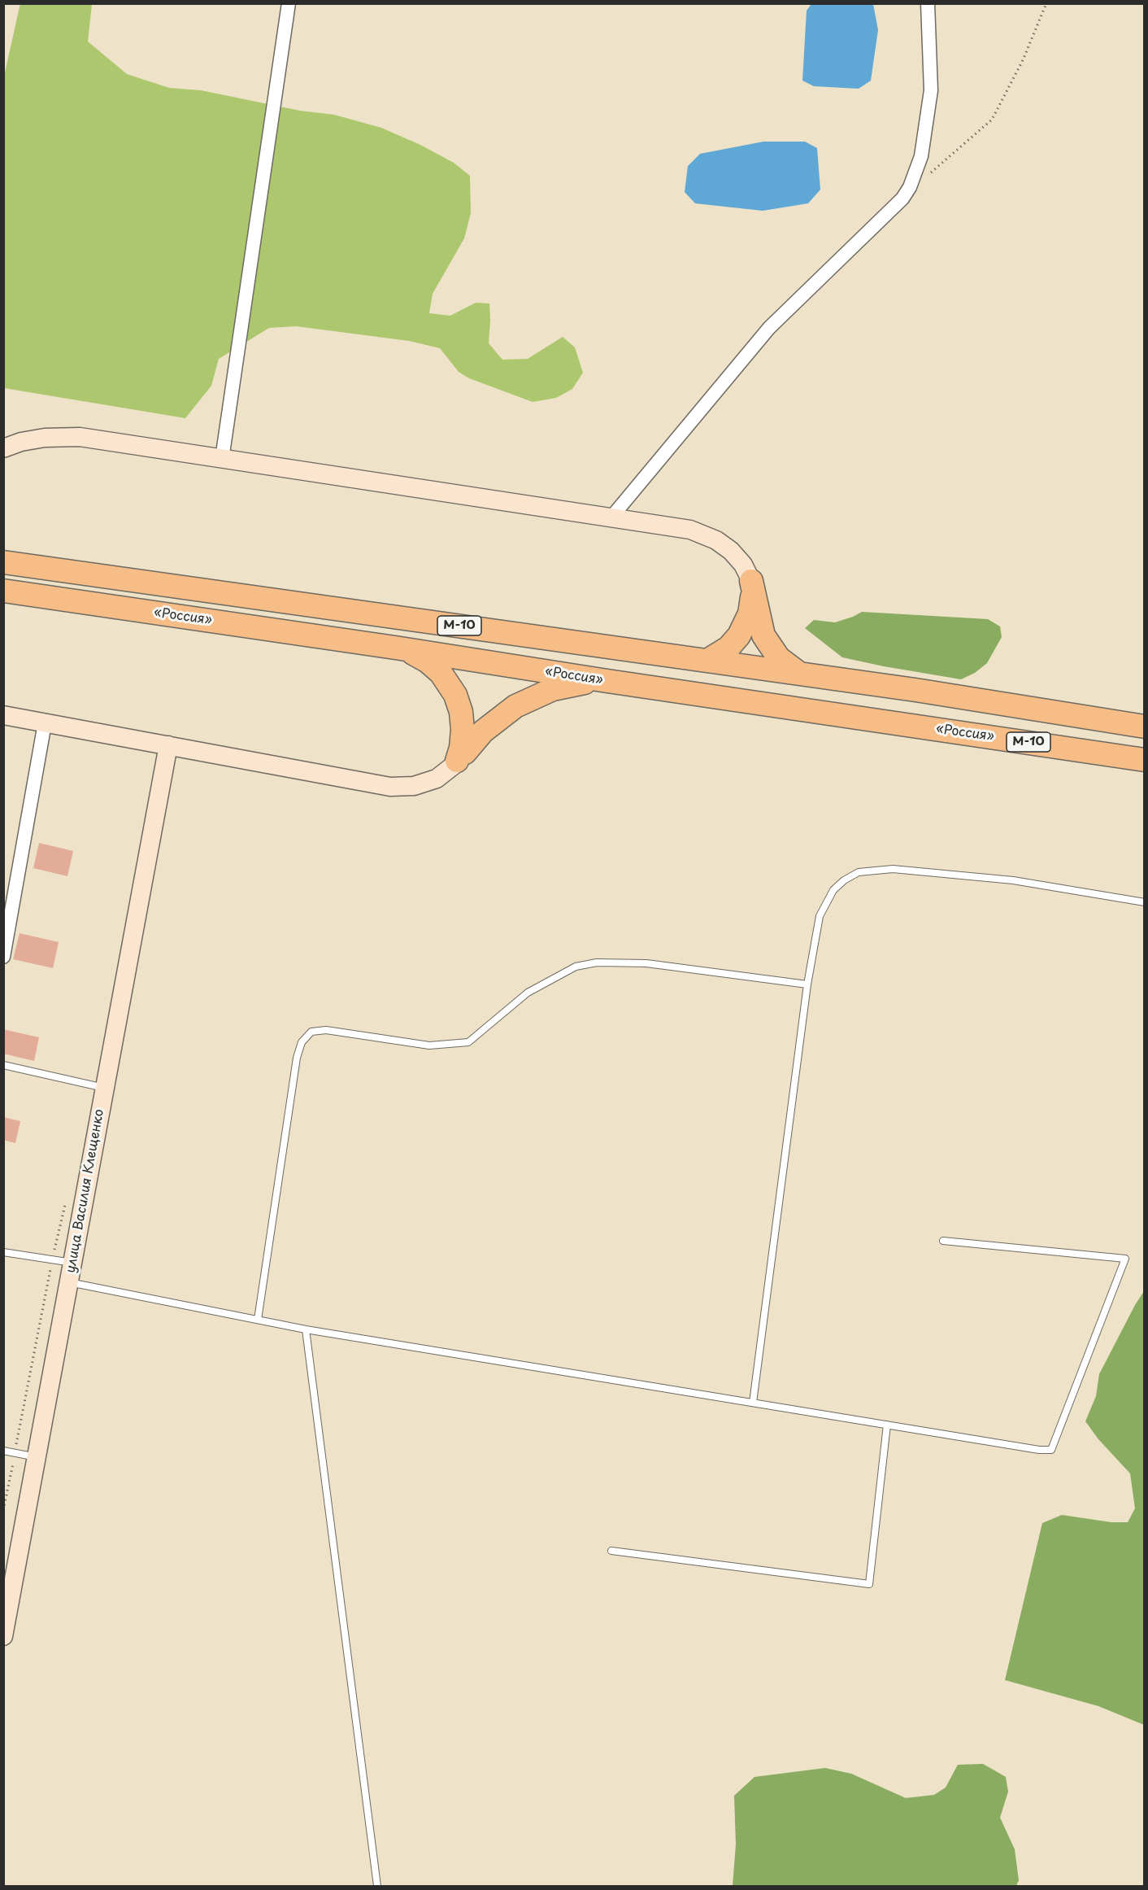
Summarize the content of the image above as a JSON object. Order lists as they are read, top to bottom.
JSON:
{
  "streets": {
    "highway": ["«Россия»", "М-10"],
    "street": ["улица Василия Клещенко"]
  }
}
